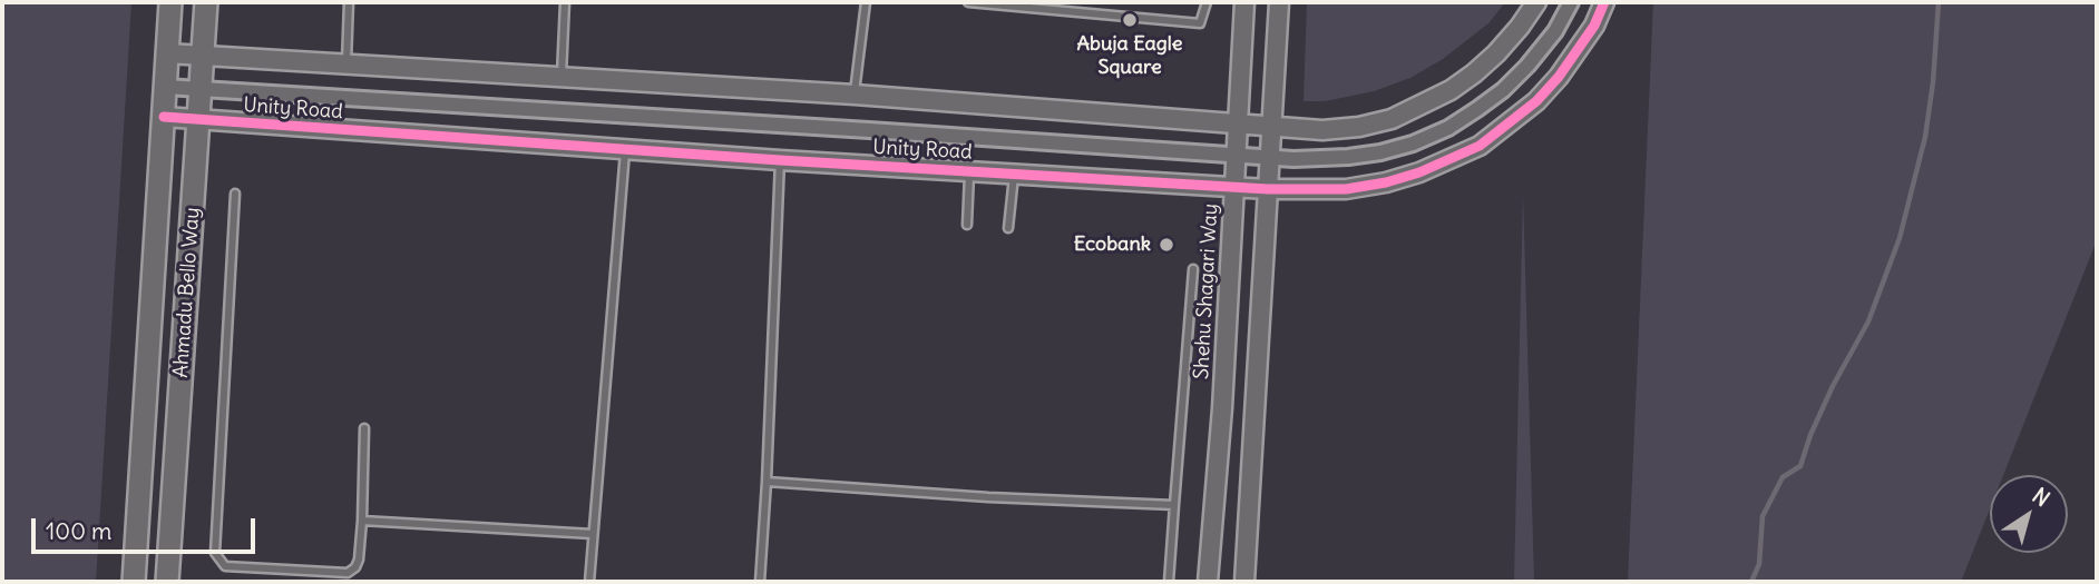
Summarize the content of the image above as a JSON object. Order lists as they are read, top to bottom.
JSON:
{
  "streets": {
    "main road": ["Ahmadu Bello Way"],
    "street": ["Unity Road", "Shehu Shagari Way"]
  },
  "crossings": [
    ["Unity Road", "Shehu Shagari Way"],
    ["Unity Road", "Ahmadu Bello Way"]
  ],
  "places": ["Abuja Eagle Square", "Ecobank"],
  "scale_bar": "100 m",
  "north": "top right"
}
